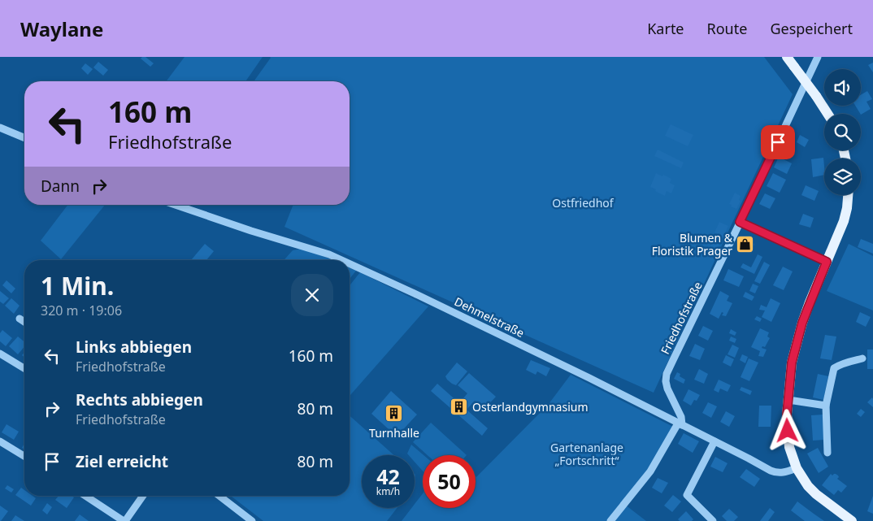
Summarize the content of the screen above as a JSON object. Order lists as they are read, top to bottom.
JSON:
{
  "streets": {
    "street": ["Dehmelstraße", "Friedhofstraße"]
  },
  "crossings": [
    ["Dehmelstraße", "Friedhofstraße"]
  ],
  "parks": ["Ostfriedhof", "Gartenanlage „Fortschritt“"],
  "places": {
    "shop": ["Blumen & Floristik Prager"],
    "building": ["Osterlandgymnasium", "Turnhalle"]
  },
  "page": {
    "header": "Waylane",
    "nav": ["Karte", "Route", "Gespeichert"],
    "turn": ["160 m", "Friedhofstraße"],
    "then": "Dann",
    "heading": ["1 Min.", "320 m · 19:06"],
    "list": [
      {
        "name": "Links abbiegen",
        "note": "Friedhofstraße",
        "value": "160 m"
      },
      {
        "name": "Rechts abbiegen",
        "note": "Friedhofstraße",
        "value": "80 m"
      },
      {
        "name": "Ziel erreicht",
        "value": "80 m"
      }
    ],
    "speed": "42 km/h",
    "limit": "50"
  }
}
